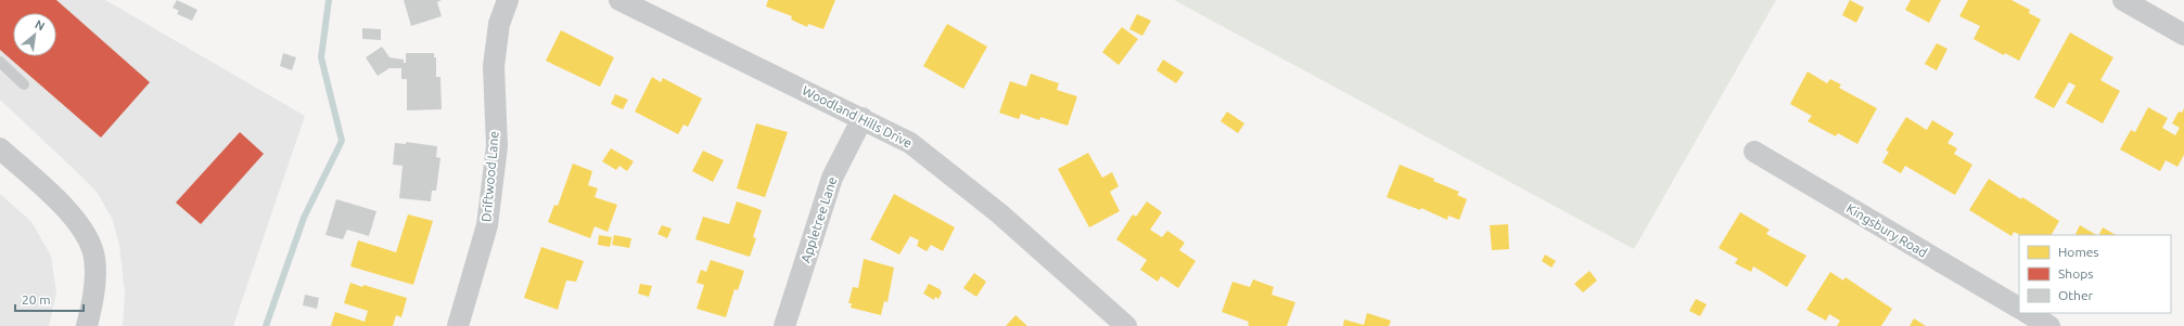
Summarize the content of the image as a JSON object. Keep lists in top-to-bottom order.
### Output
{
  "streets": {
    "street": [
      "Woodland Hills Drive",
      "Driftwood Lane",
      "Appletree Lane",
      "Kingsbury Road"
    ]
  },
  "crossings": [
    ["Woodland Hills Drive", "Appletree Lane"]
  ],
  "legend": ["Homes", "Shops", "Other"],
  "scale_bar": "20 m",
  "north": "top right"
}
